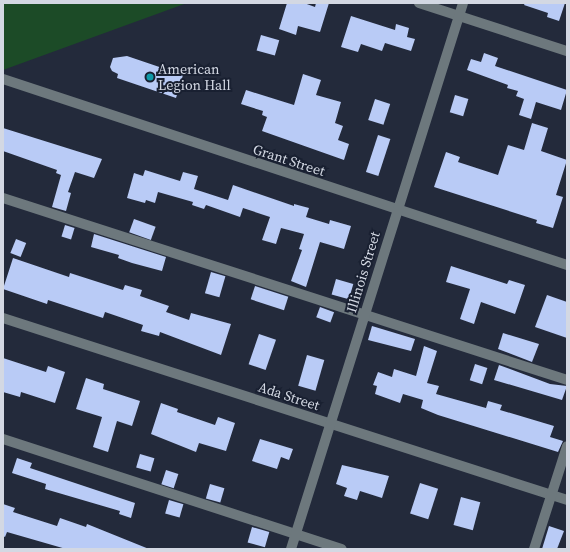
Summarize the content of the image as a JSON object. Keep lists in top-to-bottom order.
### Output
{
  "streets": {
    "street": ["Grant Street", "Illinois Street", "Ada Street"]
  },
  "crossings": [
    ["Grant Street", "Illinois Street"],
    ["Illinois Street", "Ada Street"]
  ],
  "places": ["American Legion Hall"]
}
